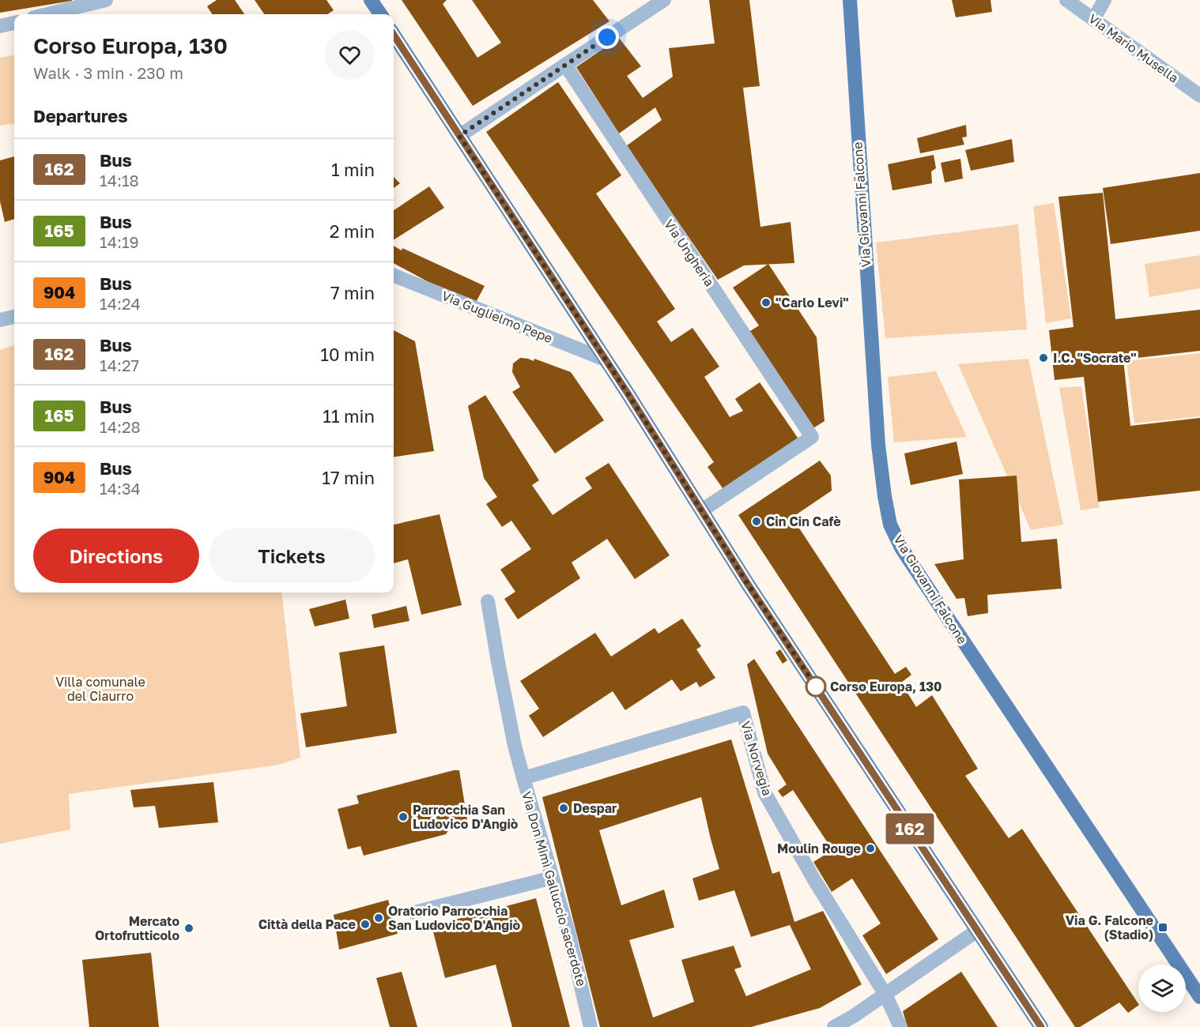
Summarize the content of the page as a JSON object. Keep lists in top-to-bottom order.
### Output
{
  "streets": {
    "main road": ["Via Giovanni Falcone"],
    "street": [
      "Via Mario Musella",
      "Via Ungheria",
      "Via Guglielmo Pepe",
      "Via Norvegia",
      "Via Don Mimì Galluccio sacerdote"
    ]
  },
  "crossings": [
    ["Via Norvegia", "Via Don Mimì Galluccio sacerdote"]
  ],
  "parks": ["Villa comunale del Ciaurro"],
  "places": {
    "other": [
      "\"Carlo Levi\"",
      "I.C. \"Socrate\"",
      "Cin Cin Cafè",
      "Corso Europa, 130",
      "Despar",
      "Parrocchia San Ludovico D'Angiò",
      "Moulin Rouge",
      "Oratorio Parrocchia San Ludovico D'Angiò",
      "Città della Pace",
      "Mercato Ortofrutticolo"
    ],
    "transit": ["Via G. Falcone (Stadio)"]
  },
  "lines": ["bus line 162"],
  "page": {
    "on_map": "162",
    "heading": [
      ["Corso Europa, 130", "Walk · 3 min · 230 m"],
      "Departures"
    ],
    "list": [
      {
        "mark": "162",
        "name": "Bus",
        "note": "14:18",
        "value": "1 min"
      },
      {
        "mark": "165",
        "name": "Bus",
        "note": "14:19",
        "value": "2 min"
      },
      {
        "mark": "904",
        "name": "Bus",
        "note": "14:24",
        "value": "7 min"
      },
      {
        "mark": "162",
        "name": "Bus",
        "note": "14:27",
        "value": "10 min"
      },
      {
        "mark": "165",
        "name": "Bus",
        "note": "14:28",
        "value": "11 min"
      },
      {
        "mark": "904",
        "name": "Bus",
        "note": "14:34",
        "value": "17 min"
      }
    ],
    "buttons": ["Directions", "Tickets"]
  }
}
